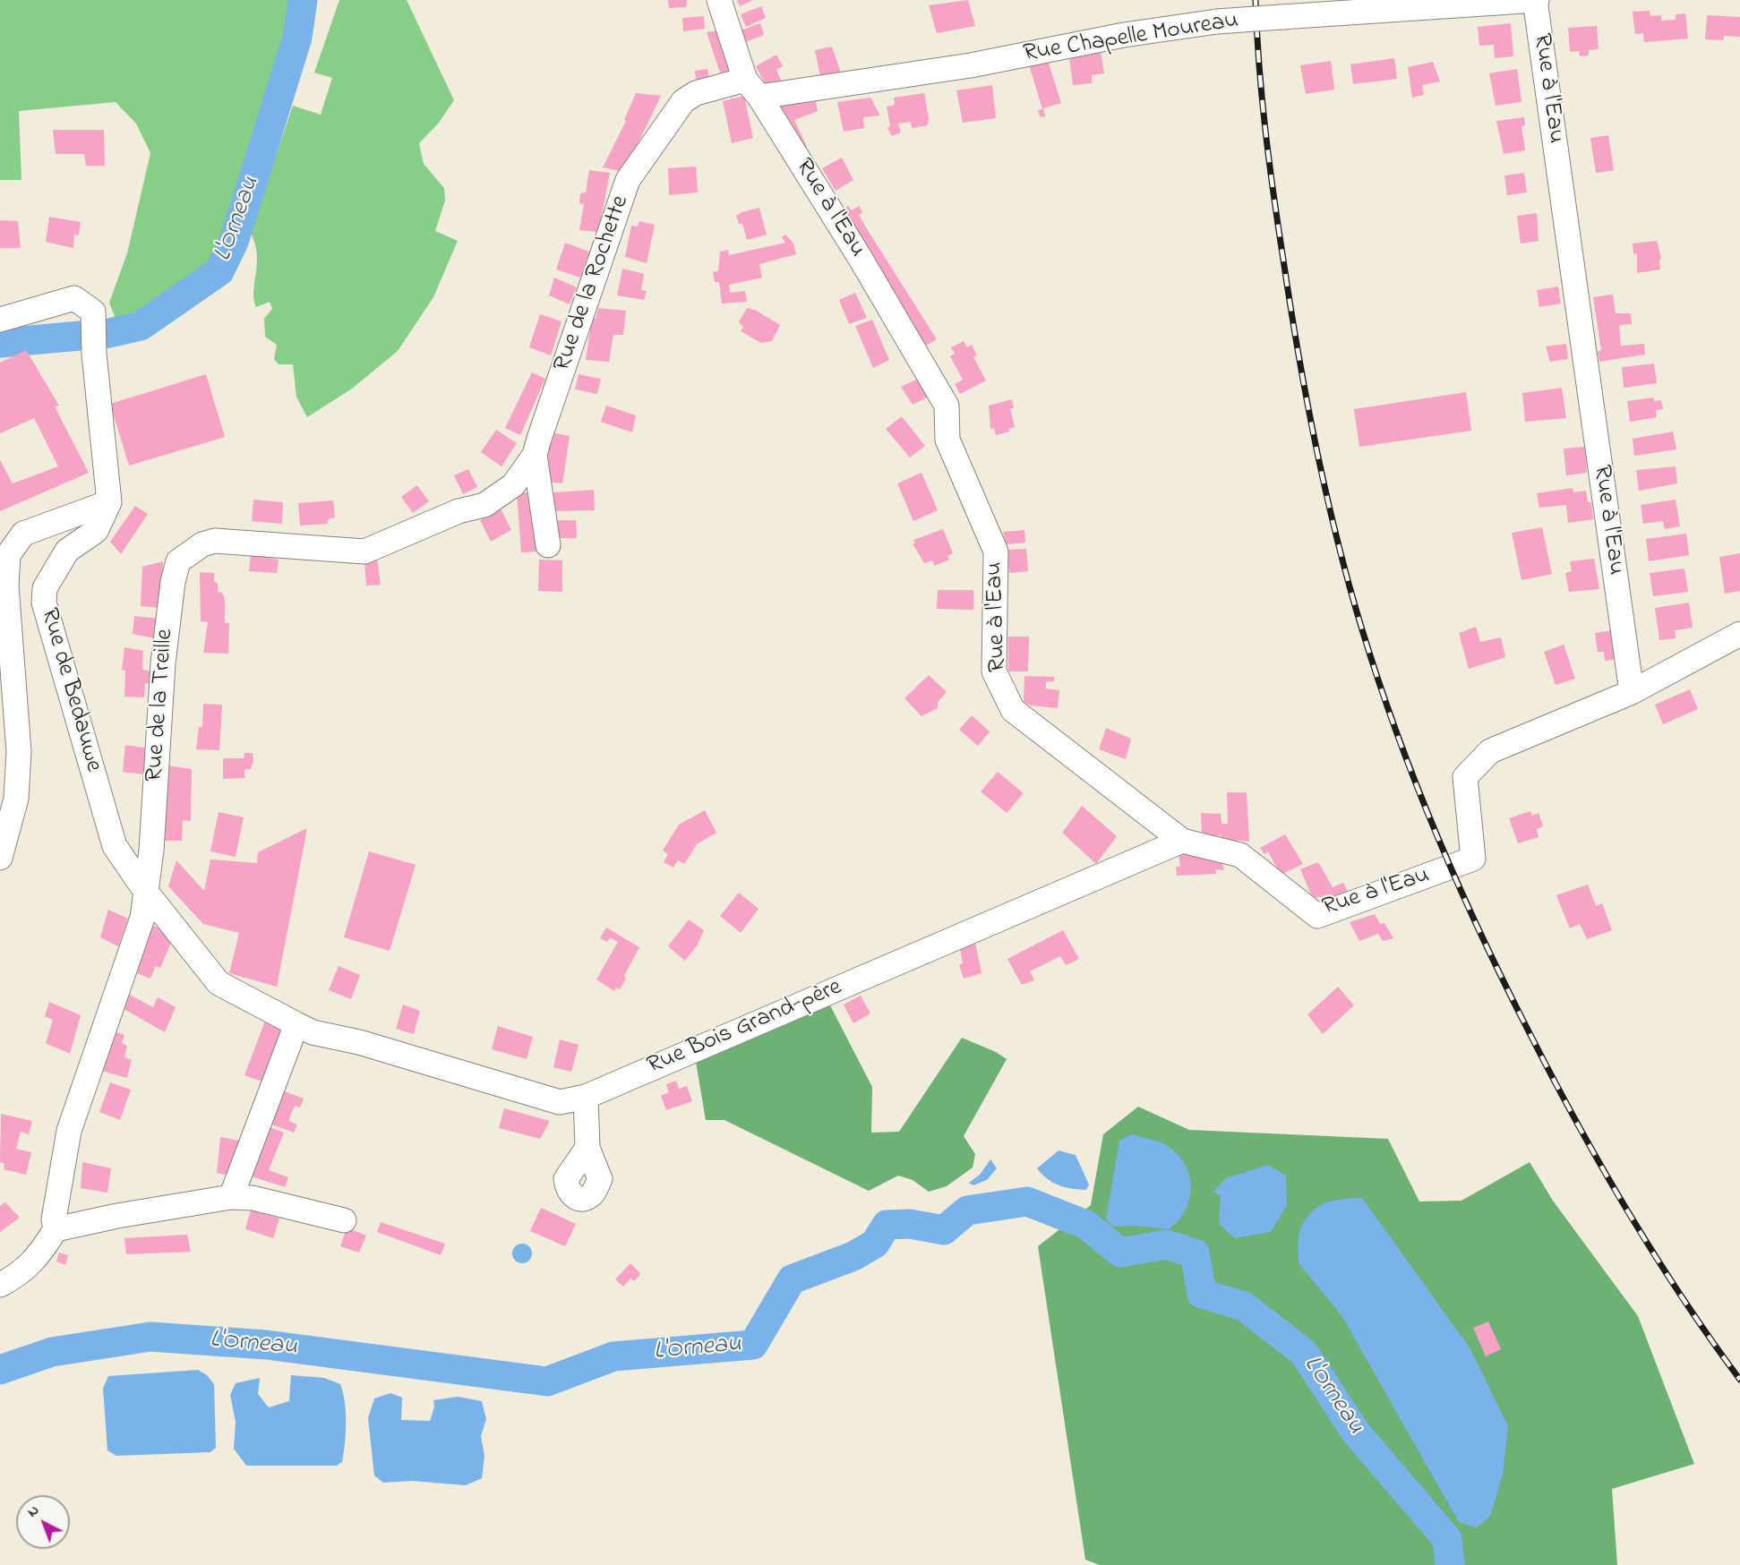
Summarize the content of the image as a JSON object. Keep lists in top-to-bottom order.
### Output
{
  "streets": {
    "street": [
      "Rue Chapelle Moureau",
      "Rue à l'Eau",
      "Rue de la Rochette",
      "Rue de Bedauwe",
      "Rue de la Treille",
      "Rue Bois Grand-père"
    ]
  },
  "crossings": [
    ["Rue Chapelle Moureau", "Rue à l'Eau"],
    ["Rue Chapelle Moureau", "Rue de la Rochette"],
    ["Rue à l'Eau", "Rue de la Rochette"],
    ["Rue à l'Eau", "Rue Bois Grand-père"],
    ["Rue de la Rochette", "Rue de la Treille"],
    ["Rue de Bedauwe", "Rue de la Treille"],
    ["Rue de Bedauwe", "Rue Bois Grand-père"]
  ],
  "water": ["L'Orneau"],
  "north": "top left"
}
